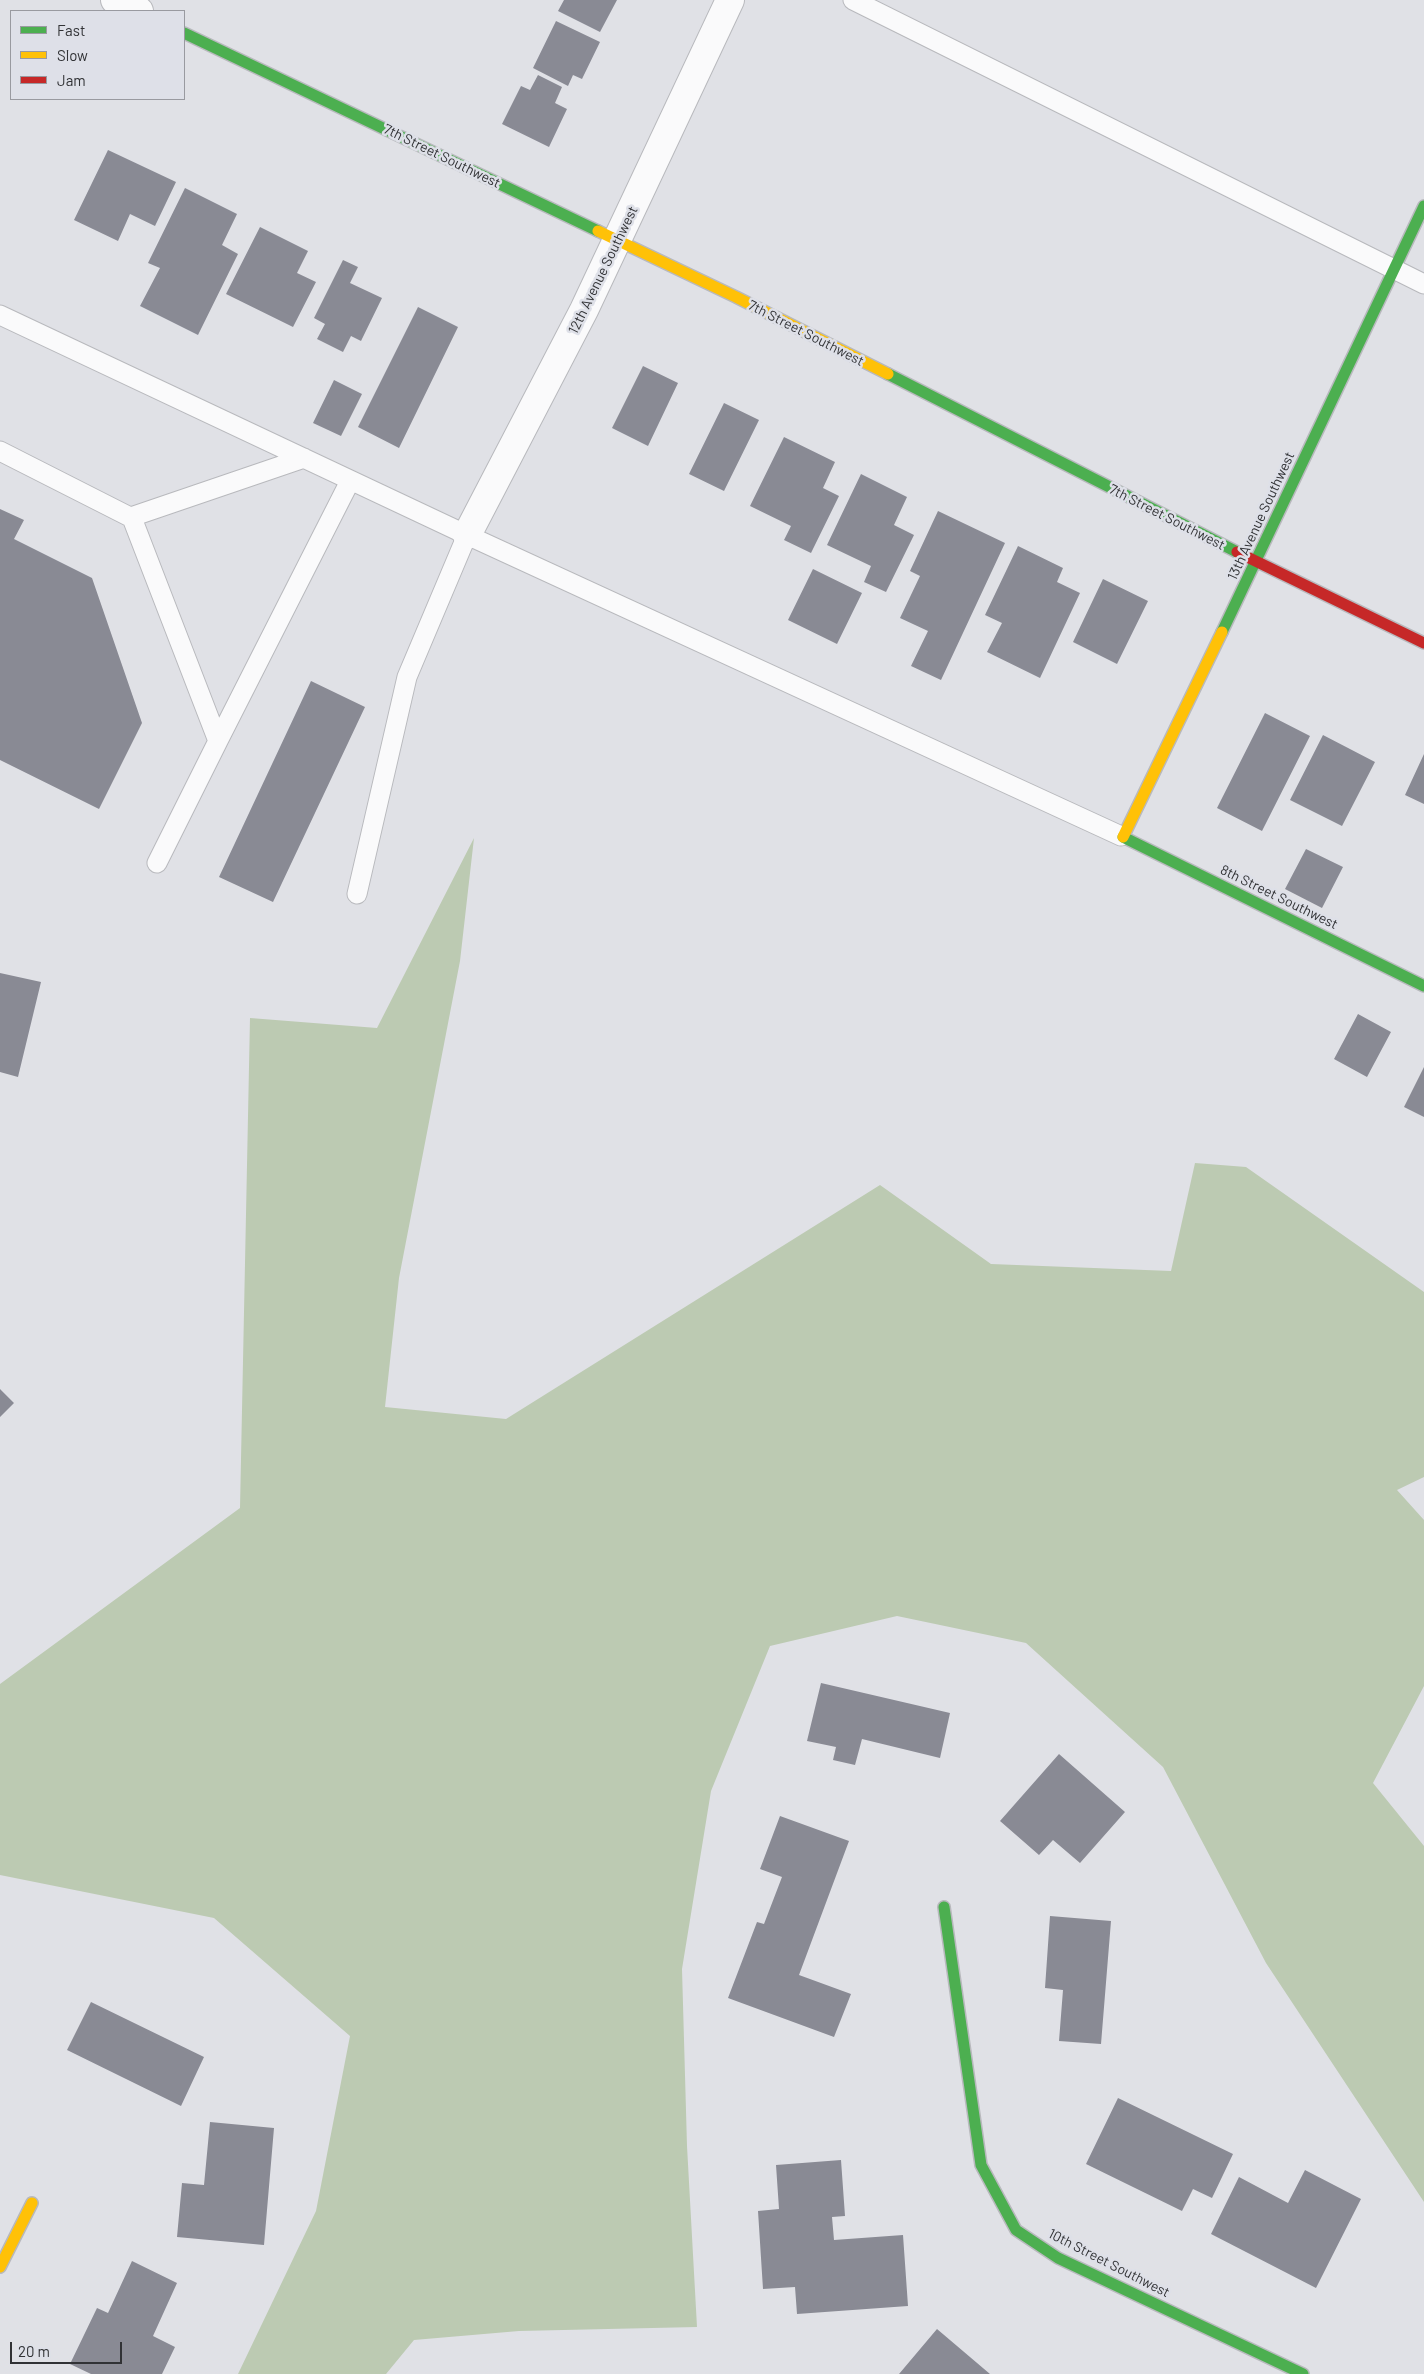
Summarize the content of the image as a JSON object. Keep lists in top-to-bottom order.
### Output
{
  "streets": {
    "street": [
      "7th Street Southwest",
      "12th Avenue Southwest",
      "13th Avenue Southwest",
      "8th Street Southwest",
      "10th Street Southwest"
    ]
  },
  "crossings": [
    ["7th Street Southwest", "12th Avenue Southwest"],
    ["7th Street Southwest", "13th Avenue Southwest"],
    ["13th Avenue Southwest", "8th Street Southwest"]
  ],
  "legend": ["Fast", "Slow", "Jam"],
  "scale_bar": "20 m"
}
